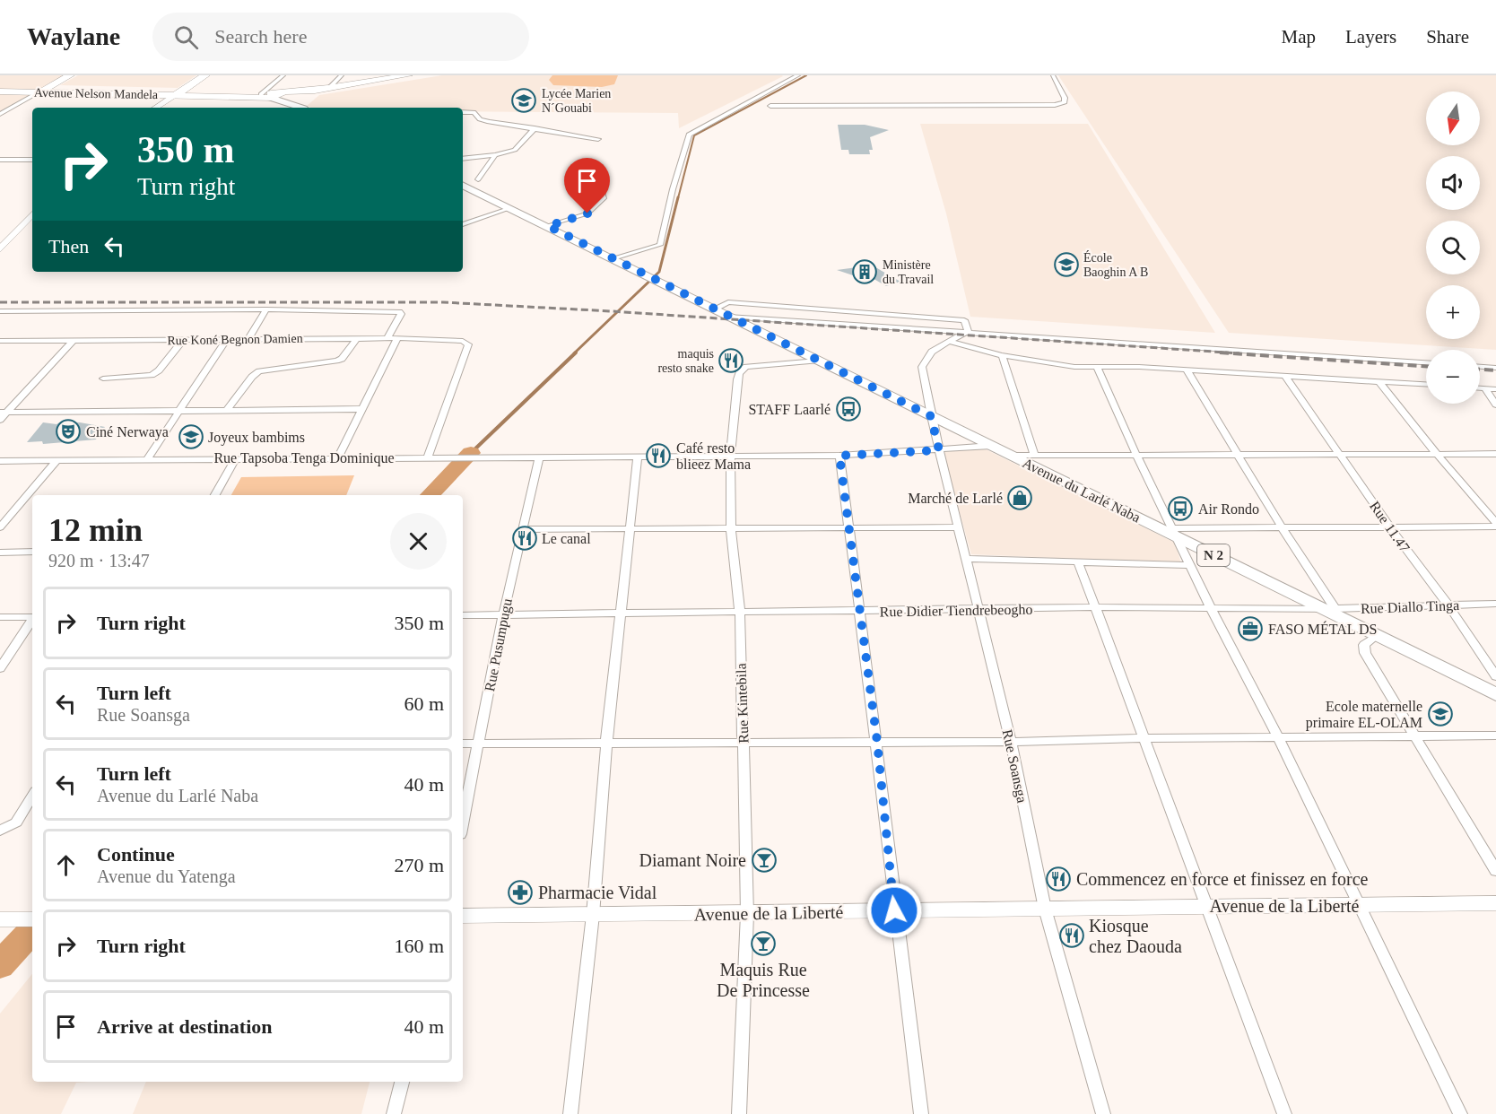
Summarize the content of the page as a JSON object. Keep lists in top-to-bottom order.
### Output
{
  "streets": {
    "highway": ["Avenue Nelson Mandela"],
    "main road": ["Avenue du Larlé Naba", "N 2", "Avenue de la Liberté"],
    "street": [
      "Rue Koné Begnon Damien",
      "Rue Tapsoba Tenga Dominique",
      "Rue 11.47",
      "Rue Diallo Tinga",
      "Rue Didier Tiendrebeogho",
      "Rue Pusumpugu",
      "Rue Kintebila",
      "Rue Soansga"
    ]
  },
  "crossings": [
    ["Rue Koné Begnon Damien", "Rue Tapsoba Tenga Dominique"],
    ["Rue Tapsoba Tenga Dominique", "Avenue du Larlé Naba"],
    ["Rue Tapsoba Tenga Dominique", "Rue Pusumpugu"],
    ["Rue Tapsoba Tenga Dominique", "Rue Kintebila"],
    ["Rue Tapsoba Tenga Dominique", "Rue Soansga"],
    ["Avenue du Larlé Naba", "N 2"],
    ["Avenue du Larlé Naba", "Rue Diallo Tinga"],
    ["Avenue du Larlé Naba", "Rue Didier Tiendrebeogho"],
    ["Avenue du Larlé Naba", "Rue Kintebila"],
    ["Avenue du Larlé Naba", "Rue Soansga"],
    ["Rue 11.47", "Rue Diallo Tinga"],
    ["Rue Diallo Tinga", "Rue Didier Tiendrebeogho"],
    ["Rue Didier Tiendrebeogho", "Rue Pusumpugu"],
    ["Rue Didier Tiendrebeogho", "Rue Kintebila"],
    ["Rue Didier Tiendrebeogho", "Rue Soansga"],
    ["Rue Kintebila", "Avenue de la Liberté"],
    ["Rue Soansga", "Avenue de la Liberté"]
  ],
  "places": {
    "school or university": [
      "Lycée Marien N´Gouabi",
      "École Baoghin A B",
      "Joyeux bambims",
      "Ecole maternelle primaire EL-OLAM"
    ],
    "building": ["Ministère du Travail"],
    "restaurant": [
      "maquis resto snake",
      "Café resto blieez Mama",
      "Le canal",
      "Commencez en force et finissez en force",
      "Kiosque chez Daouda"
    ],
    "bus stop": ["STAFF Laarlé", "Air Rondo"],
    "theatre": ["Ciné Nerwaya"],
    "shop": ["Marché de Larlé"],
    "office": ["FASO MÉTAL DS"],
    "bar": ["Diamant Noire", "Maquis Rue De Princesse"],
    "pharmacy": ["Pharmacie Vidal"]
  },
  "north": "bottom",
  "page": {
    "header": "Waylane",
    "search": "Search here",
    "nav": ["Map", "Layers", "Share"],
    "map_buttons": ["+", "−"],
    "turn": ["350 m", "Turn right"],
    "then": "Then",
    "heading": ["12 min", "920 m · 13:47"],
    "list": [
      {
        "name": "Turn right",
        "value": "350 m"
      },
      {
        "name": "Turn left",
        "note": "Rue Soansga",
        "value": "60 m"
      },
      {
        "name": "Turn left",
        "note": "Avenue du Larlé Naba",
        "value": "40 m"
      },
      {
        "name": "Continue",
        "note": "Avenue du Yatenga",
        "value": "270 m"
      },
      {
        "name": "Turn right",
        "value": "160 m"
      },
      {
        "name": "Arrive at destination",
        "value": "40 m"
      }
    ]
  }
}
